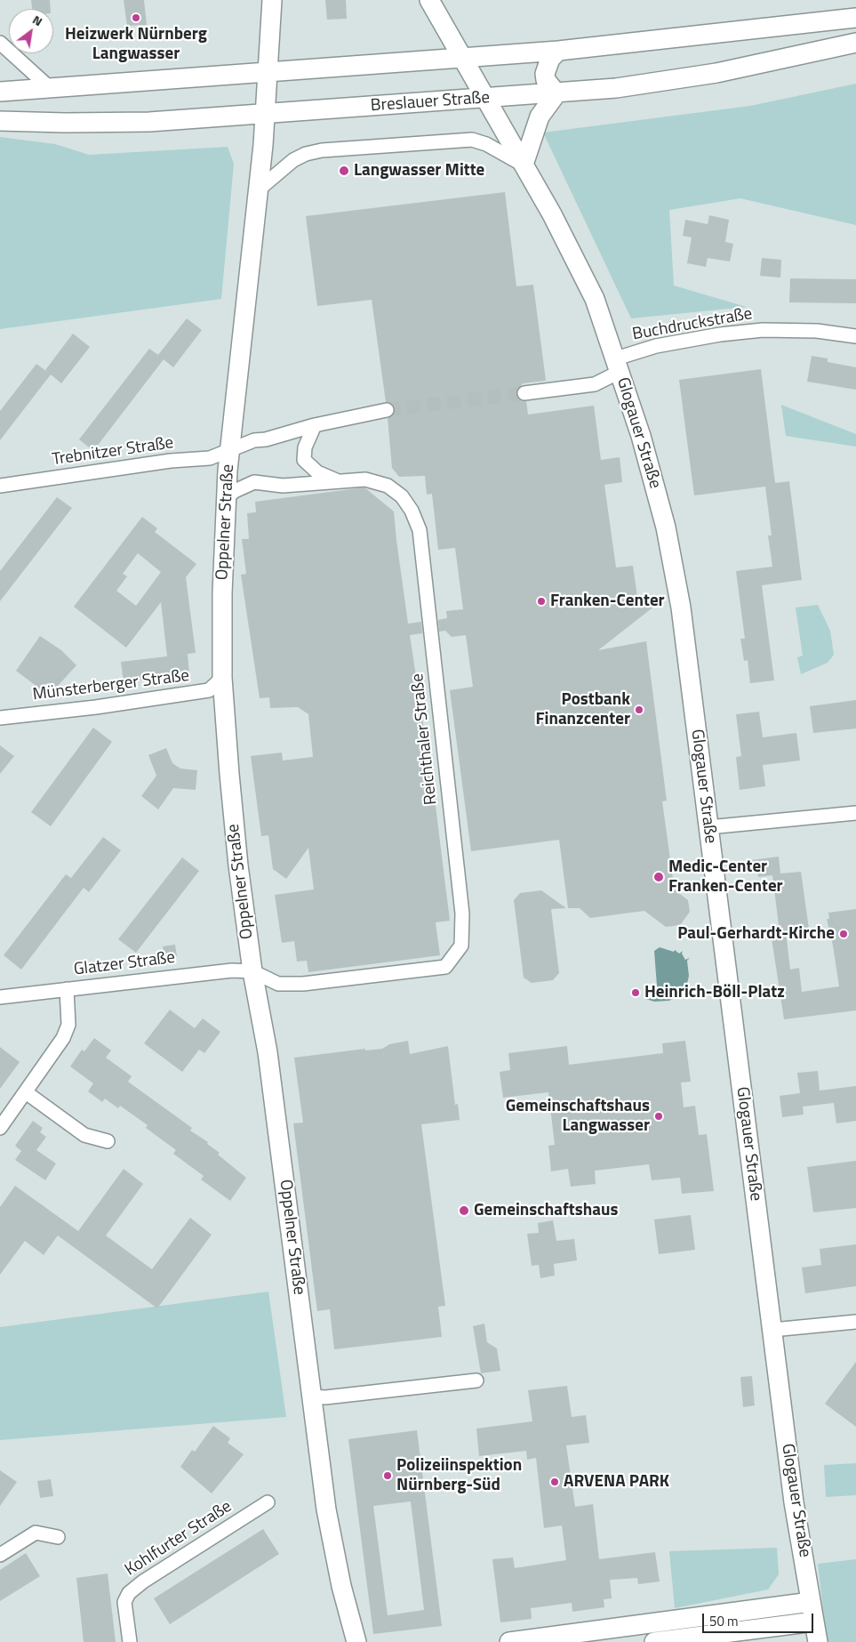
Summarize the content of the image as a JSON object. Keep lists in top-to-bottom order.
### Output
{
  "streets": {
    "street": [
      "Breslauer Straße",
      "Buchdruckstraße",
      "Glogauer Straße",
      "Trebnitzer Straße",
      "Oppelner Straße",
      "Münsterberger Straße",
      "Reichthaler Straße",
      "Glatzer Straße",
      "Kohlfurter Straße"
    ]
  },
  "crossings": [
    ["Breslauer Straße", "Glogauer Straße"],
    ["Breslauer Straße", "Oppelner Straße"],
    ["Buchdruckstraße", "Glogauer Straße"],
    ["Trebnitzer Straße", "Oppelner Straße"],
    ["Oppelner Straße", "Münsterberger Straße"],
    ["Oppelner Straße", "Reichthaler Straße"],
    ["Oppelner Straße", "Glatzer Straße"],
    ["Reichthaler Straße", "Glatzer Straße"]
  ],
  "places": [
    "Heizwerk Nürnberg Langwasser",
    "Langwasser Mitte",
    "Franken-Center",
    "Postbank Finanzcenter",
    "Medic-Center Franken-Center",
    "Paul-Gerhardt-Kirche",
    "Heinrich-Böll-Platz",
    "Gemeinschaftshaus Langwasser",
    "Gemeinschaftshaus",
    "Polizeiinspektion Nürnberg-Süd",
    "ARVENA PARK"
  ],
  "scale_bar": "50 m",
  "north": "top right"
}
